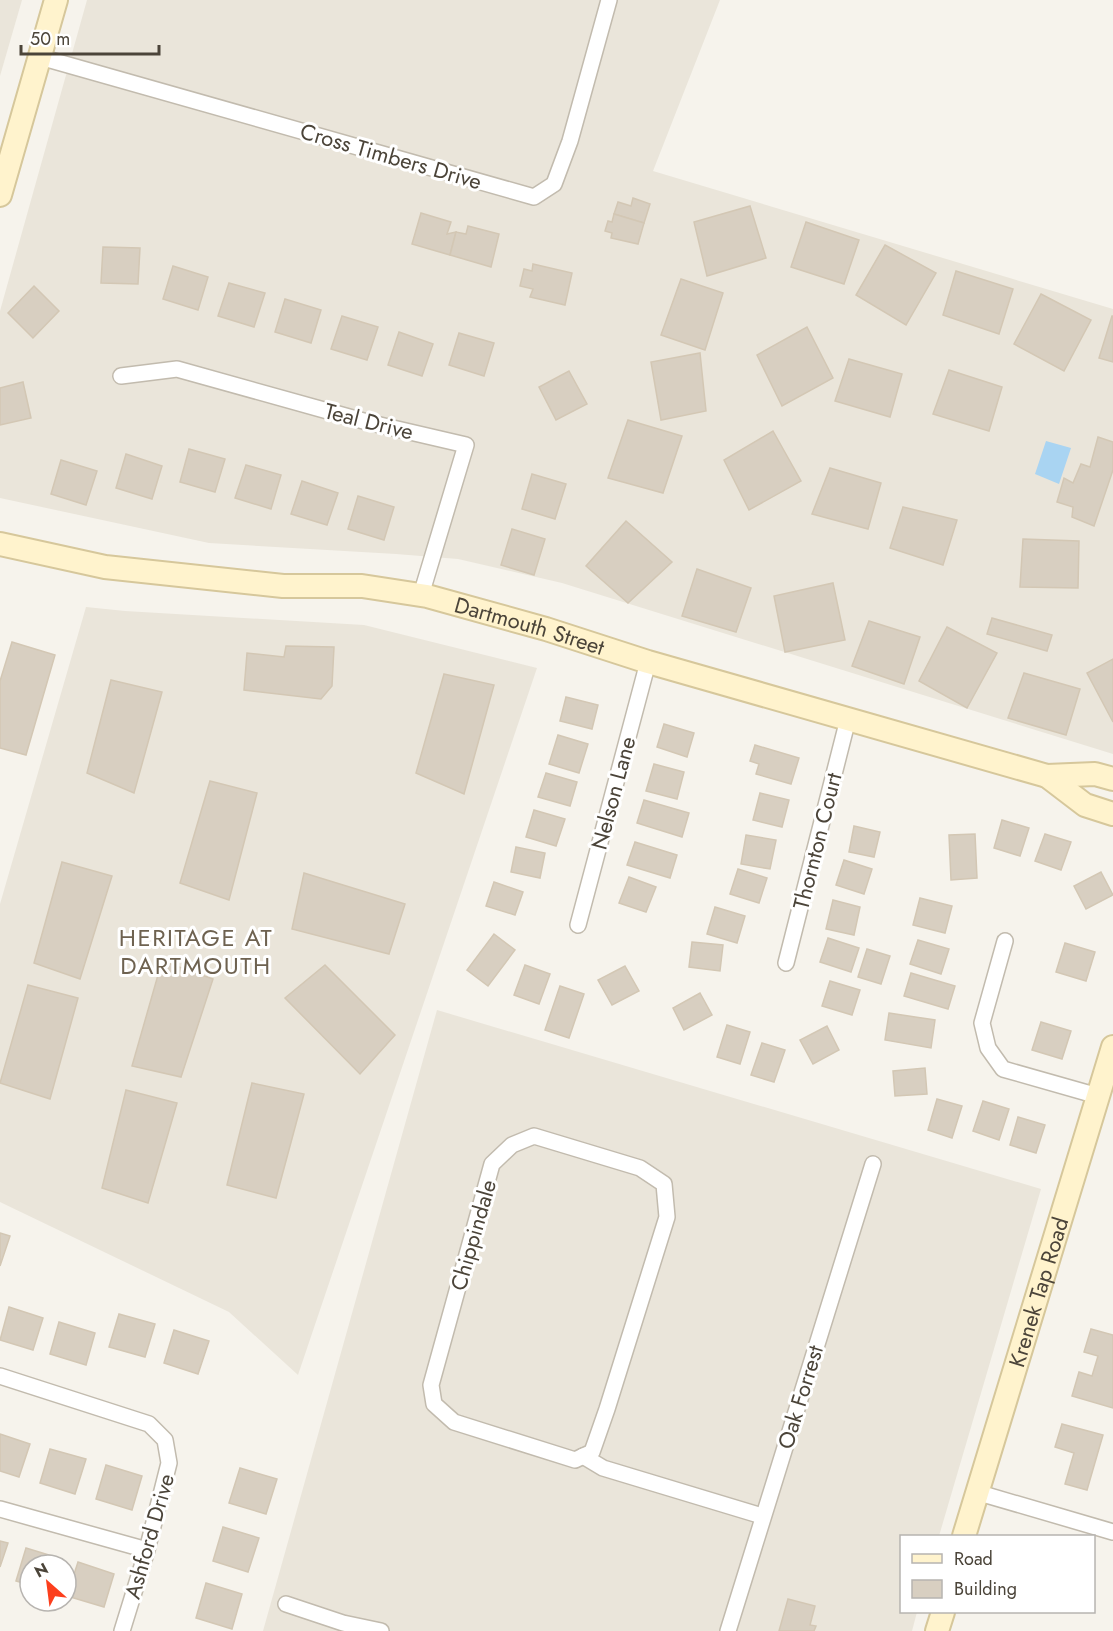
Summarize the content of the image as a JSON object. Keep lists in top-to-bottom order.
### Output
{
  "streets": {
    "street": [
      "Cross Timbers Drive",
      "Teal Drive",
      "Dartmouth Street",
      "Nelson Lane",
      "Thornton Court",
      "Chippindale",
      "Krenek Tap Road",
      "Oak Forrest",
      "Ashford Drive"
    ]
  },
  "crossings": [
    ["Teal Drive", "Dartmouth Street"],
    ["Dartmouth Street", "Nelson Lane"],
    ["Dartmouth Street", "Thornton Court"],
    ["Chippindale", "Oak Forrest"]
  ],
  "districts": ["HERITAGE AT DARTMOUTH"],
  "legend": ["Road", "Building"],
  "scale_bar": "50 m",
  "north": "top left"
}
